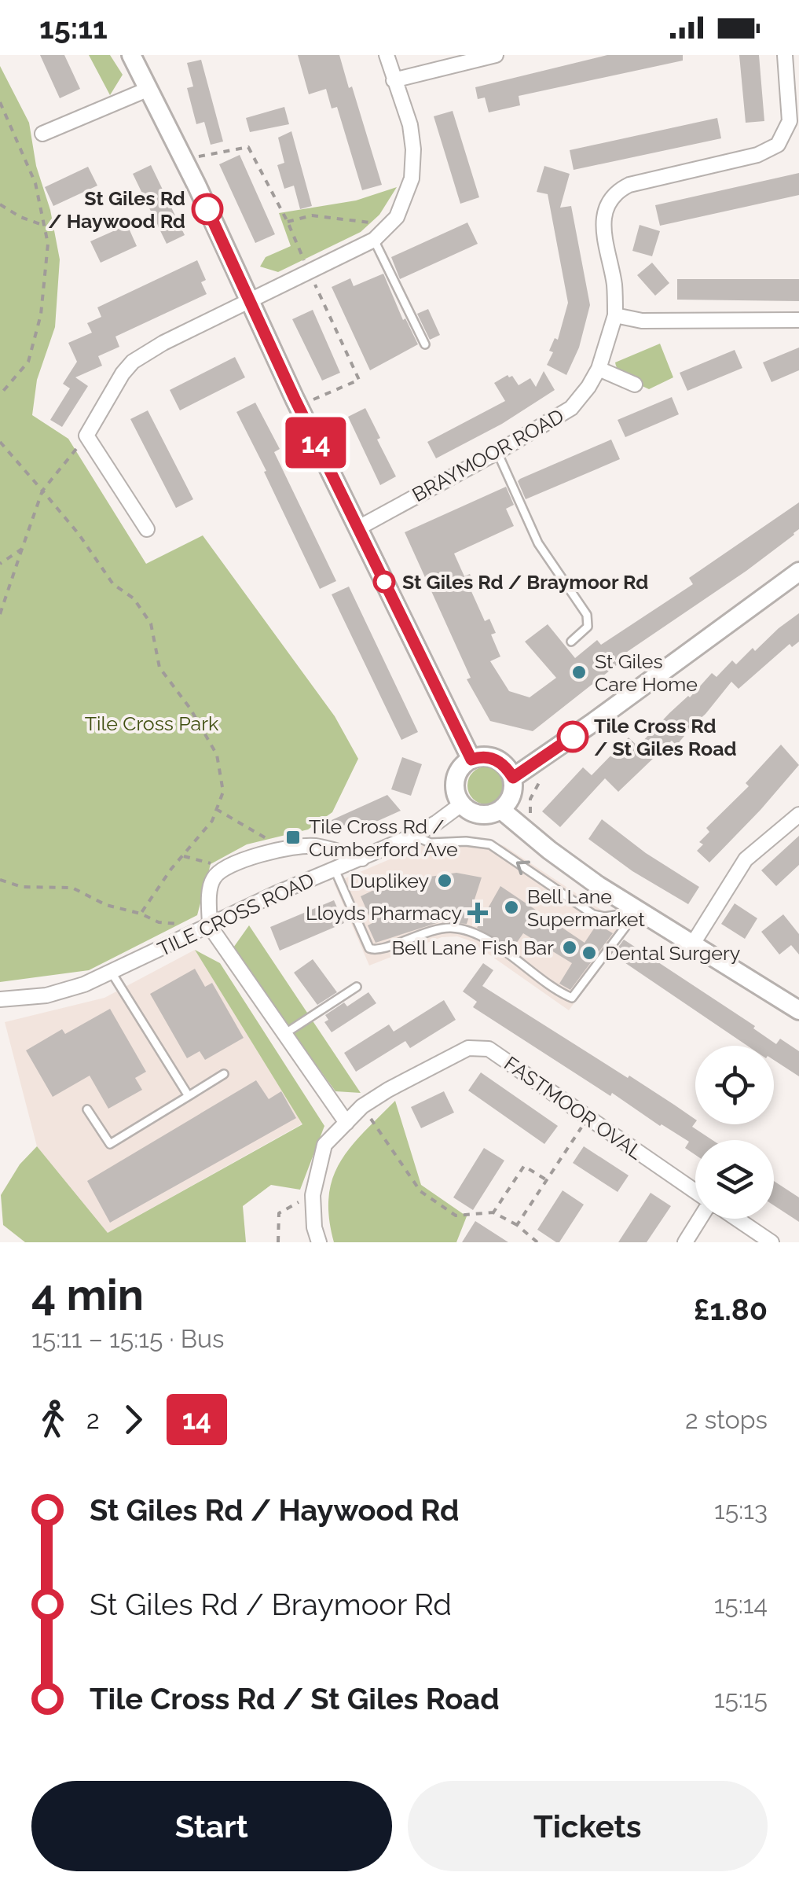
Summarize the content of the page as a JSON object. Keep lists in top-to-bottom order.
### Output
{
  "streets": {
    "street": ["BRAYMOOR ROAD", "TILE CROSS ROAD", "FASTMOOR OVAL"]
  },
  "parks": ["Tile Cross Park"],
  "places": {
    "other": [
      "St Giles Rd / Haywood Rd",
      "St Giles Rd / Braymoor Rd",
      "St Giles Care Home",
      "Tile Cross Rd / St Giles Road",
      "Duplikey",
      "Bell Lane Supermarket",
      "Bell Lane Fish Bar",
      "Dental Surgery"
    ],
    "transit": ["Tile Cross Rd / Cumberford Ave"],
    "health": ["Lloyds Pharmacy"]
  },
  "lines": ["bus line 14"],
  "page": {
    "status": "15:11",
    "on_map": "14",
    "heading": ["4 min", "15:11 – 15:15 · Bus", "£1.80"],
    "legs": ["2", "14", "2 stops"],
    "list": [
      {
        "name": "St Giles Rd / Haywood Rd",
        "value": "15:13"
      },
      {
        "name": "St Giles Rd / Braymoor Rd",
        "value": "15:14"
      },
      {
        "name": "Tile Cross Rd / St Giles Road",
        "value": "15:15"
      }
    ],
    "buttons": ["Start", "Tickets"]
  }
}
